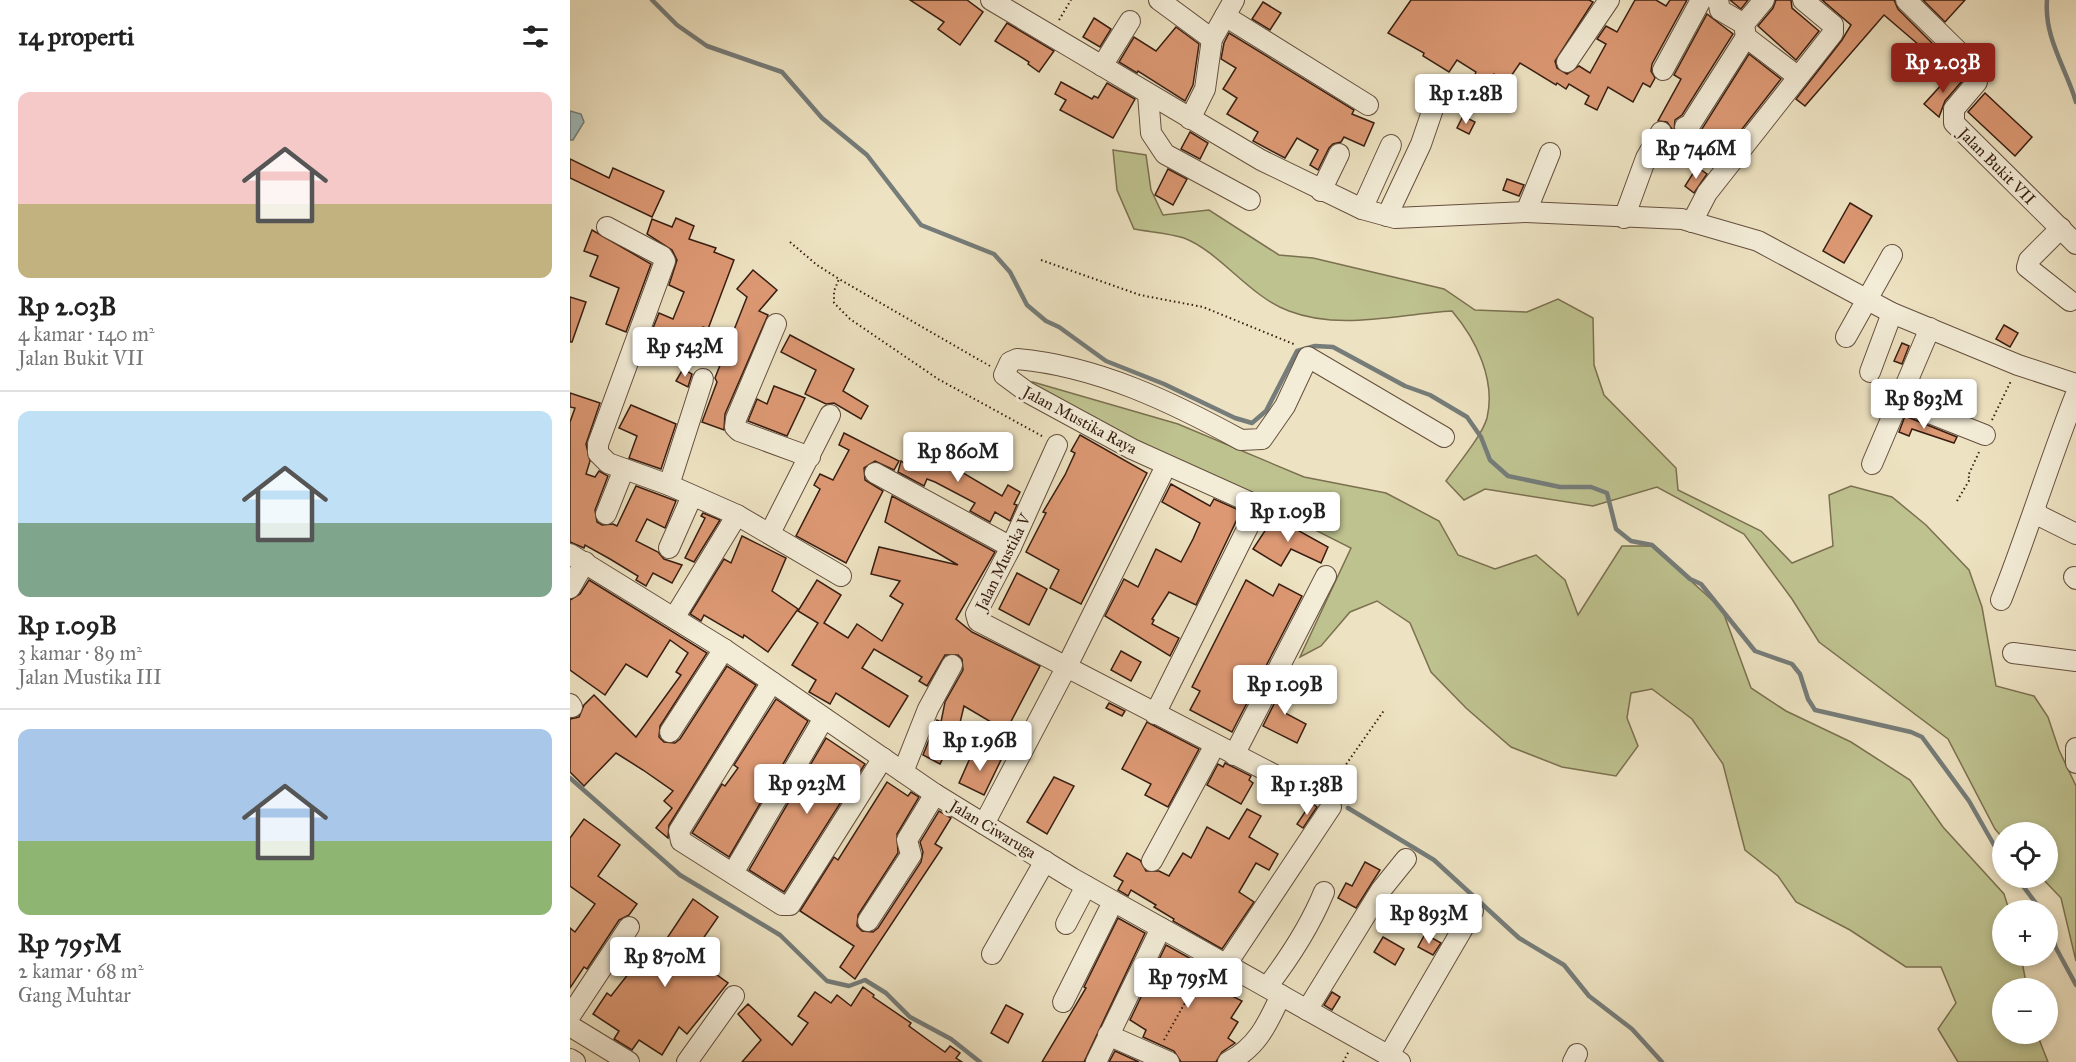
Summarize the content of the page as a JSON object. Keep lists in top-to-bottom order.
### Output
{
  "streets": {
    "street": [
      "Jalan Bukit VII",
      "Jalan Mustika Raya",
      "Jalan Mustika V",
      "Jalan Ciwaruga"
    ]
  },
  "page": {
    "heading": "14 properti",
    "price": [
      "Rp 2.03B",
      "Rp 1.28B",
      "Rp 746M",
      "Rp 543M",
      "Rp 893M",
      "Rp 860M",
      "Rp 1.09B",
      "Rp 1.09B",
      "Rp 1.96B",
      "Rp 923M",
      "Rp 1.38B",
      "Rp 893M",
      "Rp 870M",
      "Rp 795M"
    ],
    "list": [
      {
        "name": "Rp 2.03B",
        "note": "4 kamar · 140 m² · Jalan Bukit VII"
      },
      {
        "name": "Rp 1.09B",
        "note": "3 kamar · 89 m² · Jalan Mustika III"
      },
      {
        "name": "Rp 795M",
        "note": "2 kamar · 68 m² · Gang Muhtar"
      }
    ],
    "map_buttons": ["+", "−"]
  }
}
